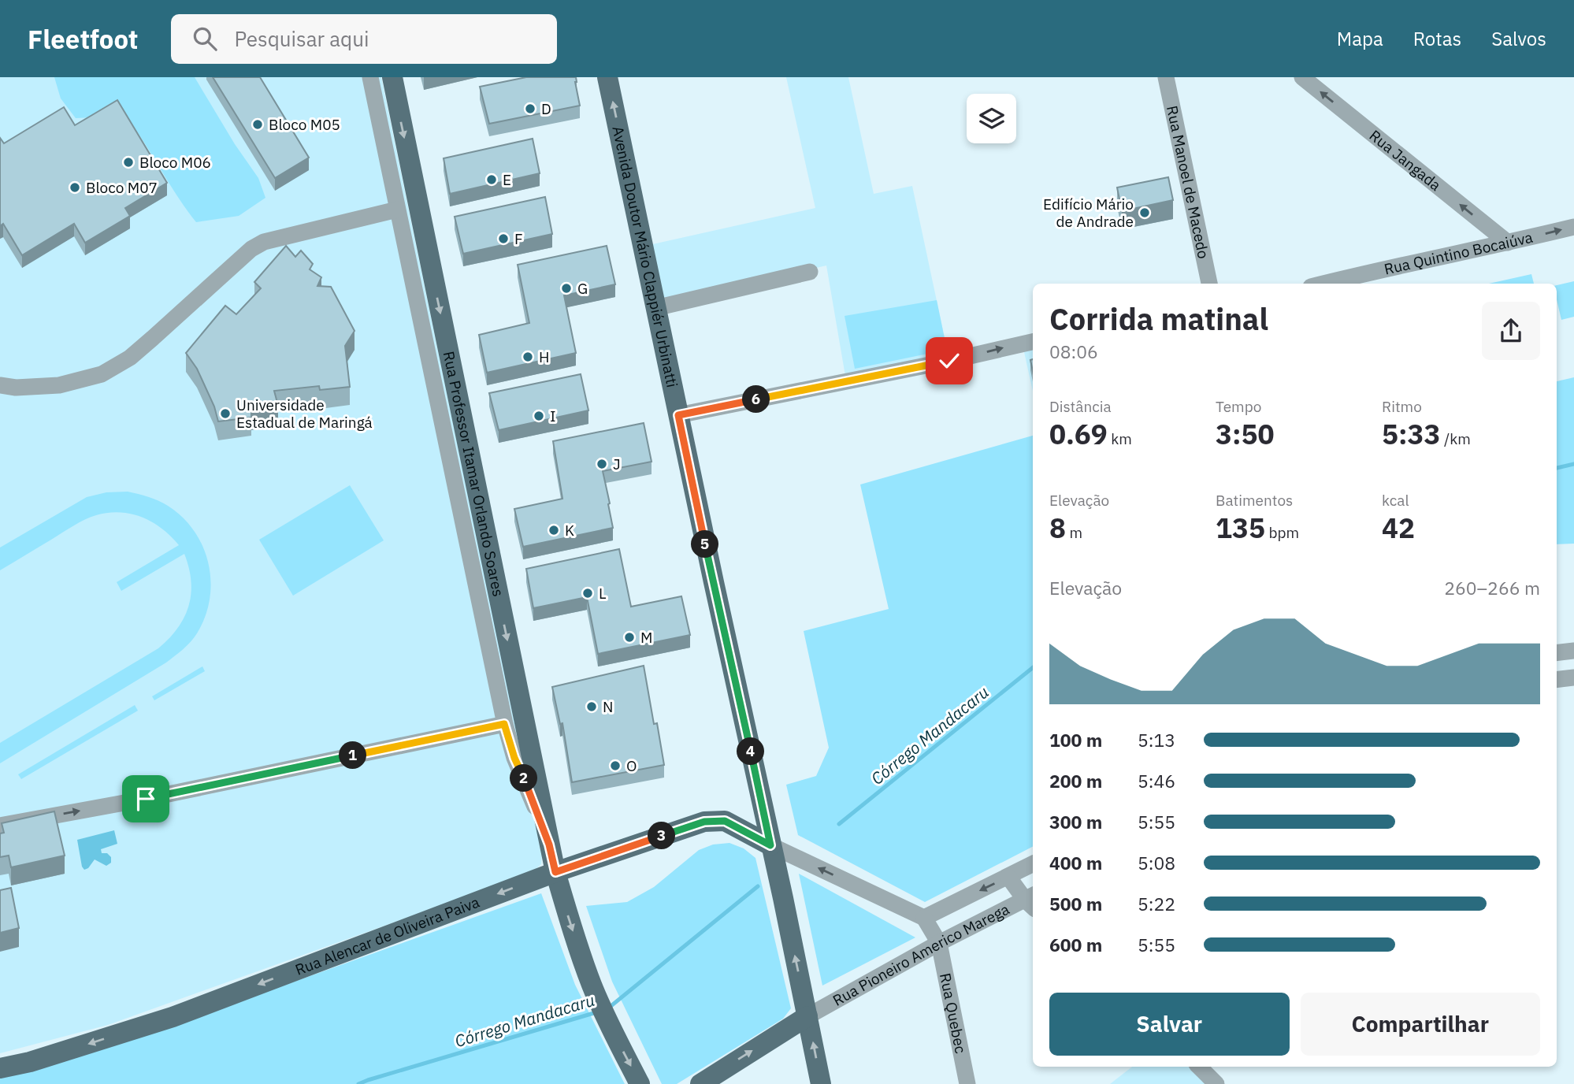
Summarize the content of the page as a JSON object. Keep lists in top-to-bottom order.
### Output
{
  "streets": {
    "main road": ["Avenida Doutor Mário Clappiér Urbinatti", "Rua Professor Itamar Orlando Soares", "Rua Alencar de Oliveira Paiva"],
    "street": [
      "Rua Jangada",
      "Rua Manoel de Macedo",
      "Rua Quintino Bocaiúva",
      "Rua Pioneiro Americo Marega",
      "Rua Quebec"
    ]
  },
  "crossings": [
    ["Rua Jangada", "Rua Quintino Bocaiúva"],
    ["Avenida Doutor Mário Clappiér Urbinatti", "Rua Alencar de Oliveira Paiva"],
    ["Avenida Doutor Mário Clappiér Urbinatti", "Rua Pioneiro Americo Marega"],
    ["Rua Professor Itamar Orlando Soares", "Rua Alencar de Oliveira Paiva"],
    ["Rua Pioneiro Americo Marega", "Rua Quebec"]
  ],
  "one_way": [
    "Rua Jangada",
    "Avenida Doutor Mário Clappiér Urbinatti",
    "Rua Professor Itamar Orlando Soares",
    "Rua Alencar de Oliveira Paiva"
  ],
  "water": ["Córrego Mandacaru"],
  "places": [
    "D",
    "Bloco M05",
    "Bloco M06",
    "E",
    "Bloco M07",
    "Edifício Mário de Andrade",
    "F",
    "G",
    "H",
    "Universidade Estadual de Maringá",
    "I",
    "J",
    "K",
    "L",
    "M",
    "N",
    "O"
  ],
  "page": {
    "header": "Fleetfoot",
    "search": "Pesquisar aqui",
    "nav": ["Mapa", "Rotas", "Salvos"],
    "heading": ["Corrida matinal", "08:06"],
    "stats": [
      ["Distância", "0.69 km"],
      ["Tempo", "3:50"],
      ["Ritmo", "5:33 /km"],
      ["Elevação", "8 m"],
      ["Batimentos", "135 bpm"],
      ["kcal", "42"]
    ],
    "pins": [
      "6",
      "5",
      "4",
      "1",
      "2",
      "3"
    ],
    "chart": ["Elevação", "260–266 m"],
    "list": [
      {
        "name": "100 m",
        "note": "5:13"
      },
      {
        "name": "200 m",
        "note": "5:46"
      },
      {
        "name": "300 m",
        "note": "5:55"
      },
      {
        "name": "400 m",
        "note": "5:08"
      },
      {
        "name": "500 m",
        "note": "5:22"
      },
      {
        "name": "600 m",
        "note": "5:55"
      }
    ],
    "buttons": ["Salvar", "Compartilhar"]
  }
}
